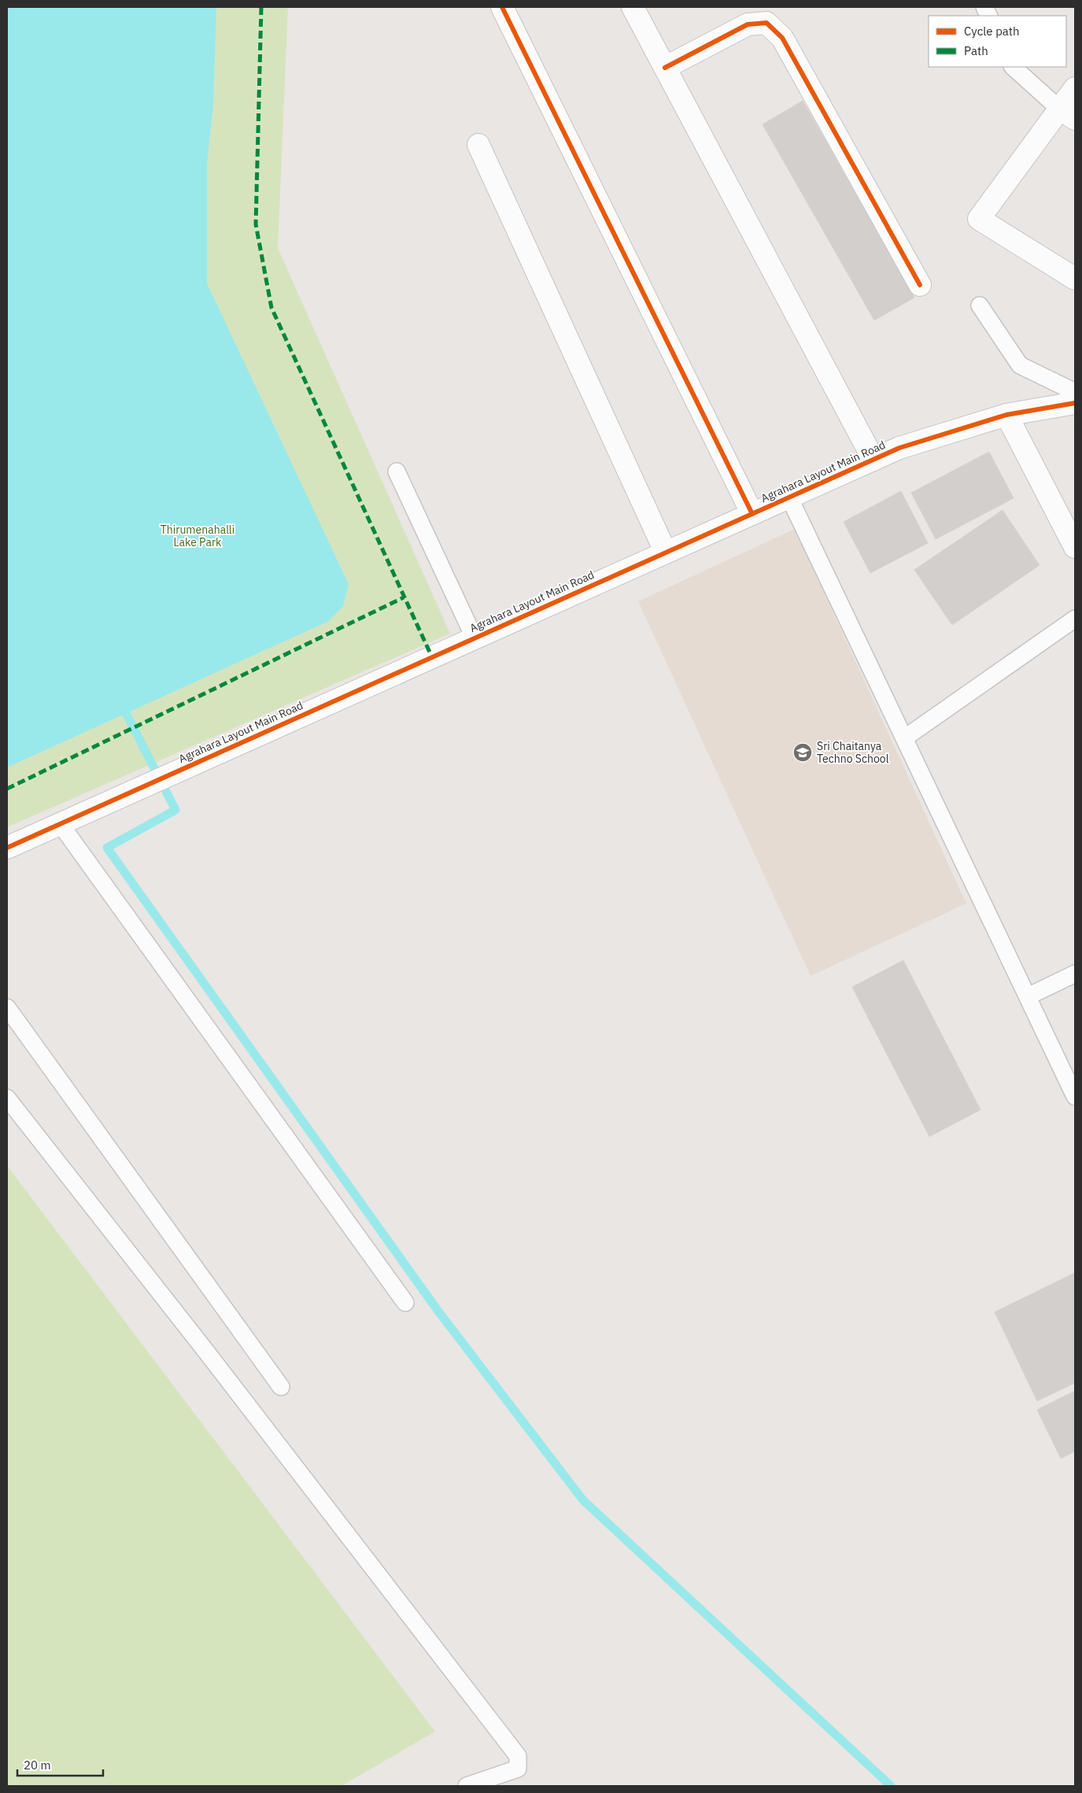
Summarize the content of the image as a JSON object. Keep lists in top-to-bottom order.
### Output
{
  "streets": {
    "street": ["Agrahara Layout Main Road"]
  },
  "parks": ["Thirumenahalli Lake Park"],
  "places": {
    "school or university": ["Sri Chaitanya Techno School"]
  },
  "legend": ["Cycle path", "Path"],
  "scale_bar": "20 m"
}
